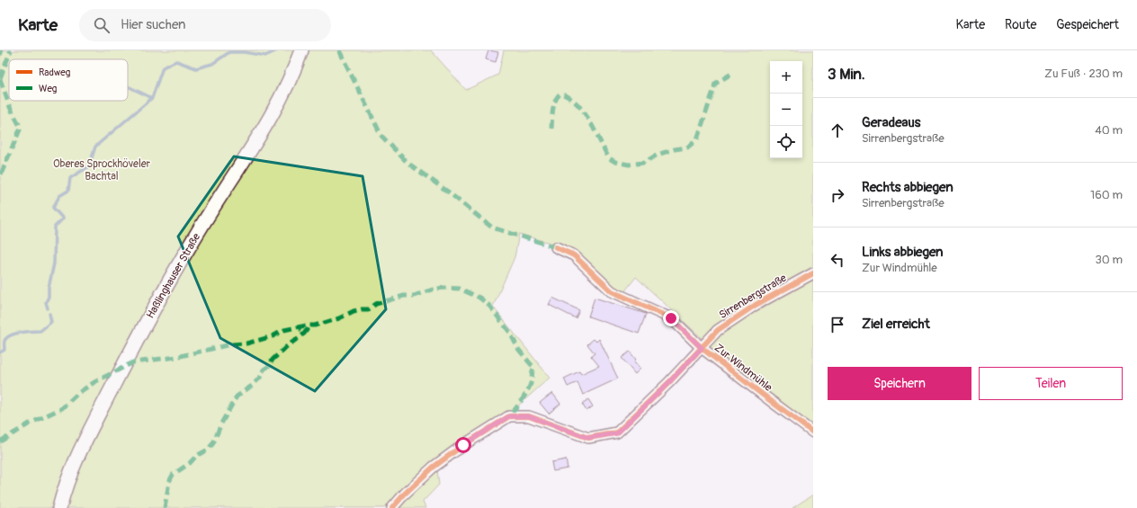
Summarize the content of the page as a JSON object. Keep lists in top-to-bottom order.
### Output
{
  "streets": {
    "main road": ["Haßlinghauser Straße"],
    "street": ["Sirrenbergstraße", "Zur Windmühle"]
  },
  "crossings": [
    ["Sirrenbergstraße", "Zur Windmühle"]
  ],
  "parks": ["Oberes Sprockhöveler Bachtal"],
  "legend": ["Radweg", "Weg"],
  "page": {
    "header": "Karte",
    "search": "Hier suchen",
    "nav": ["Karte", "Route", "Gespeichert"],
    "heading": ["3 Min.", "Zu Fuß · 230 m"],
    "map_buttons": ["+", "−"],
    "list": [
      ["Geradeaus", "Sirrenbergstraße", "40 m"],
      ["Rechts abbiegen", "Sirrenbergstraße", "160 m"],
      ["Links abbiegen", "Zur Windmühle", "30 m"],
      "Ziel erreicht"
    ],
    "buttons": ["Speichern", "Teilen"]
  }
}
